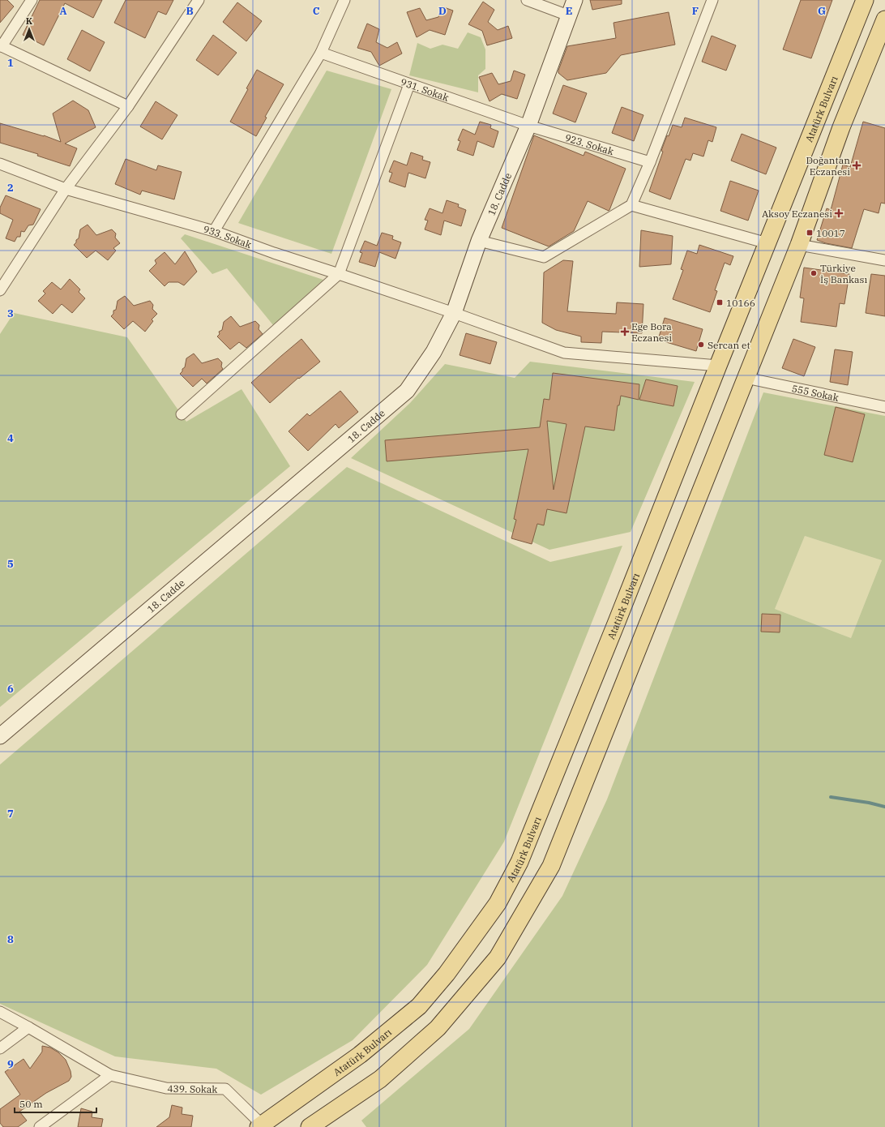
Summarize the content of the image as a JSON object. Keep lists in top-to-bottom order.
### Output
{
  "streets": {
    "main road": ["Atatürk Bulvarı"],
    "street": [
      "931. Sokak",
      "923. Sokak",
      "18. Cadde",
      "933. Sokak",
      "555 Sokak",
      "439. Sokak"
    ]
  },
  "crossings": [
    ["931. Sokak", "923. Sokak"],
    ["931. Sokak", "18. Cadde"],
    ["Atatürk Bulvarı", "933. Sokak"],
    ["Atatürk Bulvarı", "439. Sokak"],
    ["923. Sokak", "18. Cadde"],
    ["18. Cadde", "933. Sokak"]
  ],
  "places": {
    "health": ["Doğantan Eczanesi", "Aksoy Eczanesi", "Ege Bora Eczanesi"],
    "transit": ["10017", "10166"],
    "other": ["Türkiye İş Bankası", "Sercan et"]
  },
  "scale_bar": "50 m",
  "north": "top",
  "grid": {
    "columns": [
      "A",
      "B",
      "C",
      "D",
      "E",
      "F",
      "G"
    ],
    "rows": [
      "1",
      "2",
      "3",
      "4",
      "5",
      "6",
      "7",
      "8",
      "9"
    ]
  }
}
